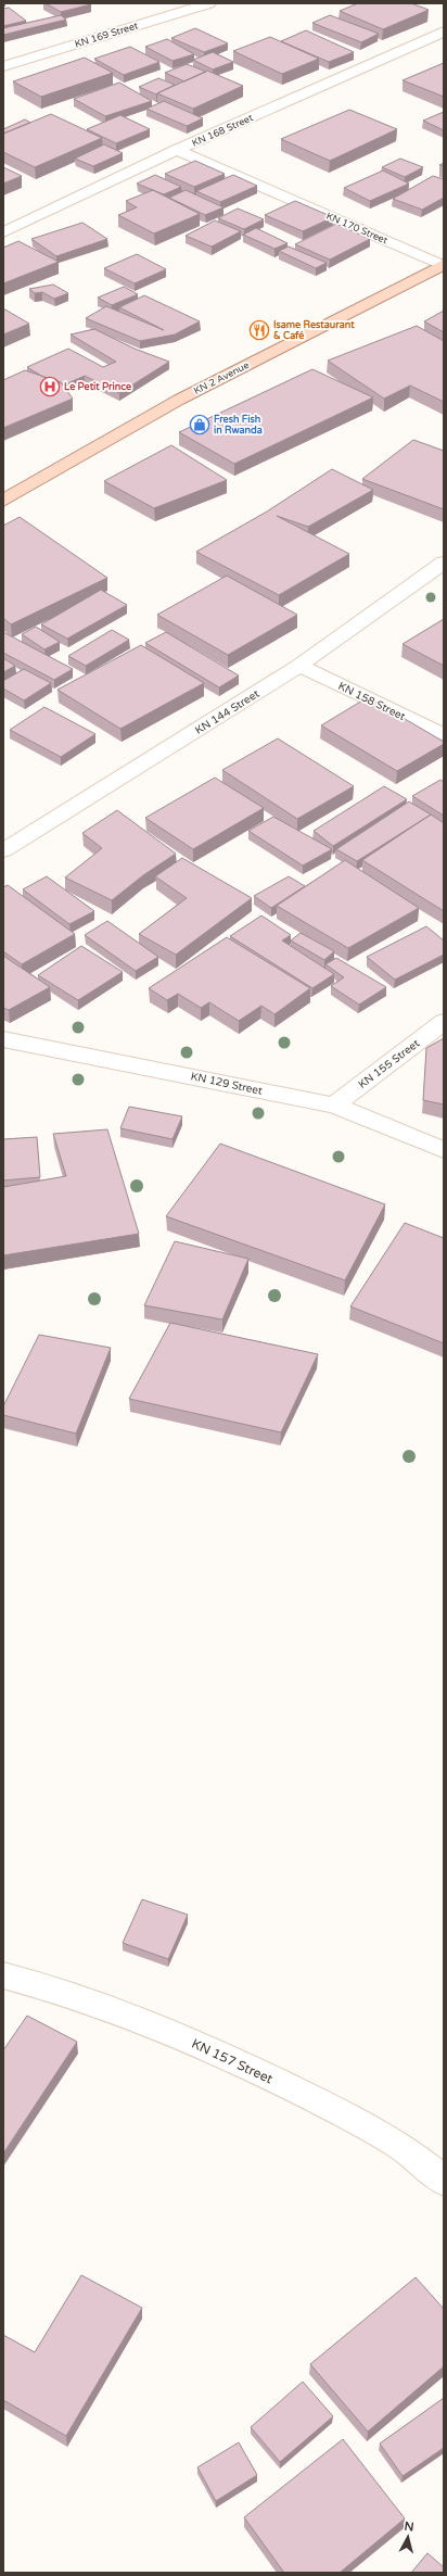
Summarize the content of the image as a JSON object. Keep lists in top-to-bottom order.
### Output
{
  "streets": {
    "main road": ["KN 2 Avenue"],
    "street": [
      "KN 169 Street",
      "KN 168 Street",
      "KN 170 Street",
      "KN 158 Street",
      "KN 144 Street",
      "KN 155 Street",
      "KN 129 Street",
      "KN 157 Street"
    ]
  },
  "crossings": [
    ["KN 168 Street", "KN 170 Street"],
    ["KN 170 Street", "KN 2 Avenue"],
    ["KN 158 Street", "KN 144 Street"],
    ["KN 155 Street", "KN 129 Street"]
  ],
  "places": {
    "restaurant": ["Isame Restaurant & Café"],
    "hospital": ["Le Petit Prince"],
    "shop": ["Fresh Fish in Rwanda"]
  },
  "north": "top"
}
